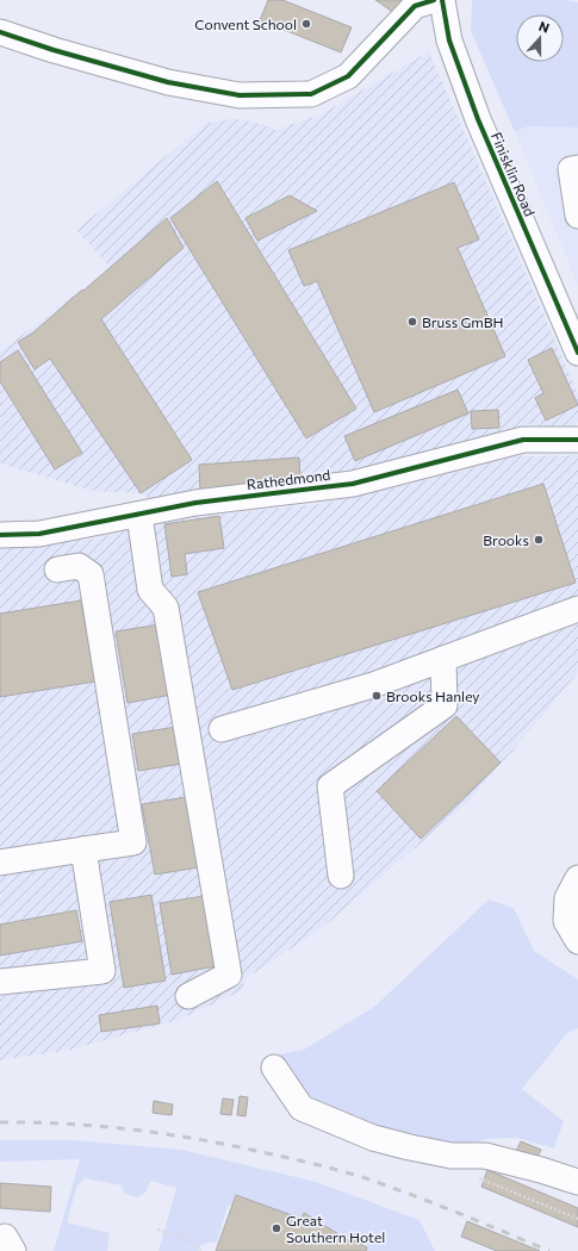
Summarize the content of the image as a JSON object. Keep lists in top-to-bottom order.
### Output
{
  "streets": {
    "street": ["Finisklin Road", "Rathedmond"]
  },
  "places": [
    "Convent School",
    "Bruss GmBH",
    "Brooks",
    "Brooks Hanley",
    "Great Southern Hotel"
  ],
  "north": "top"
}
